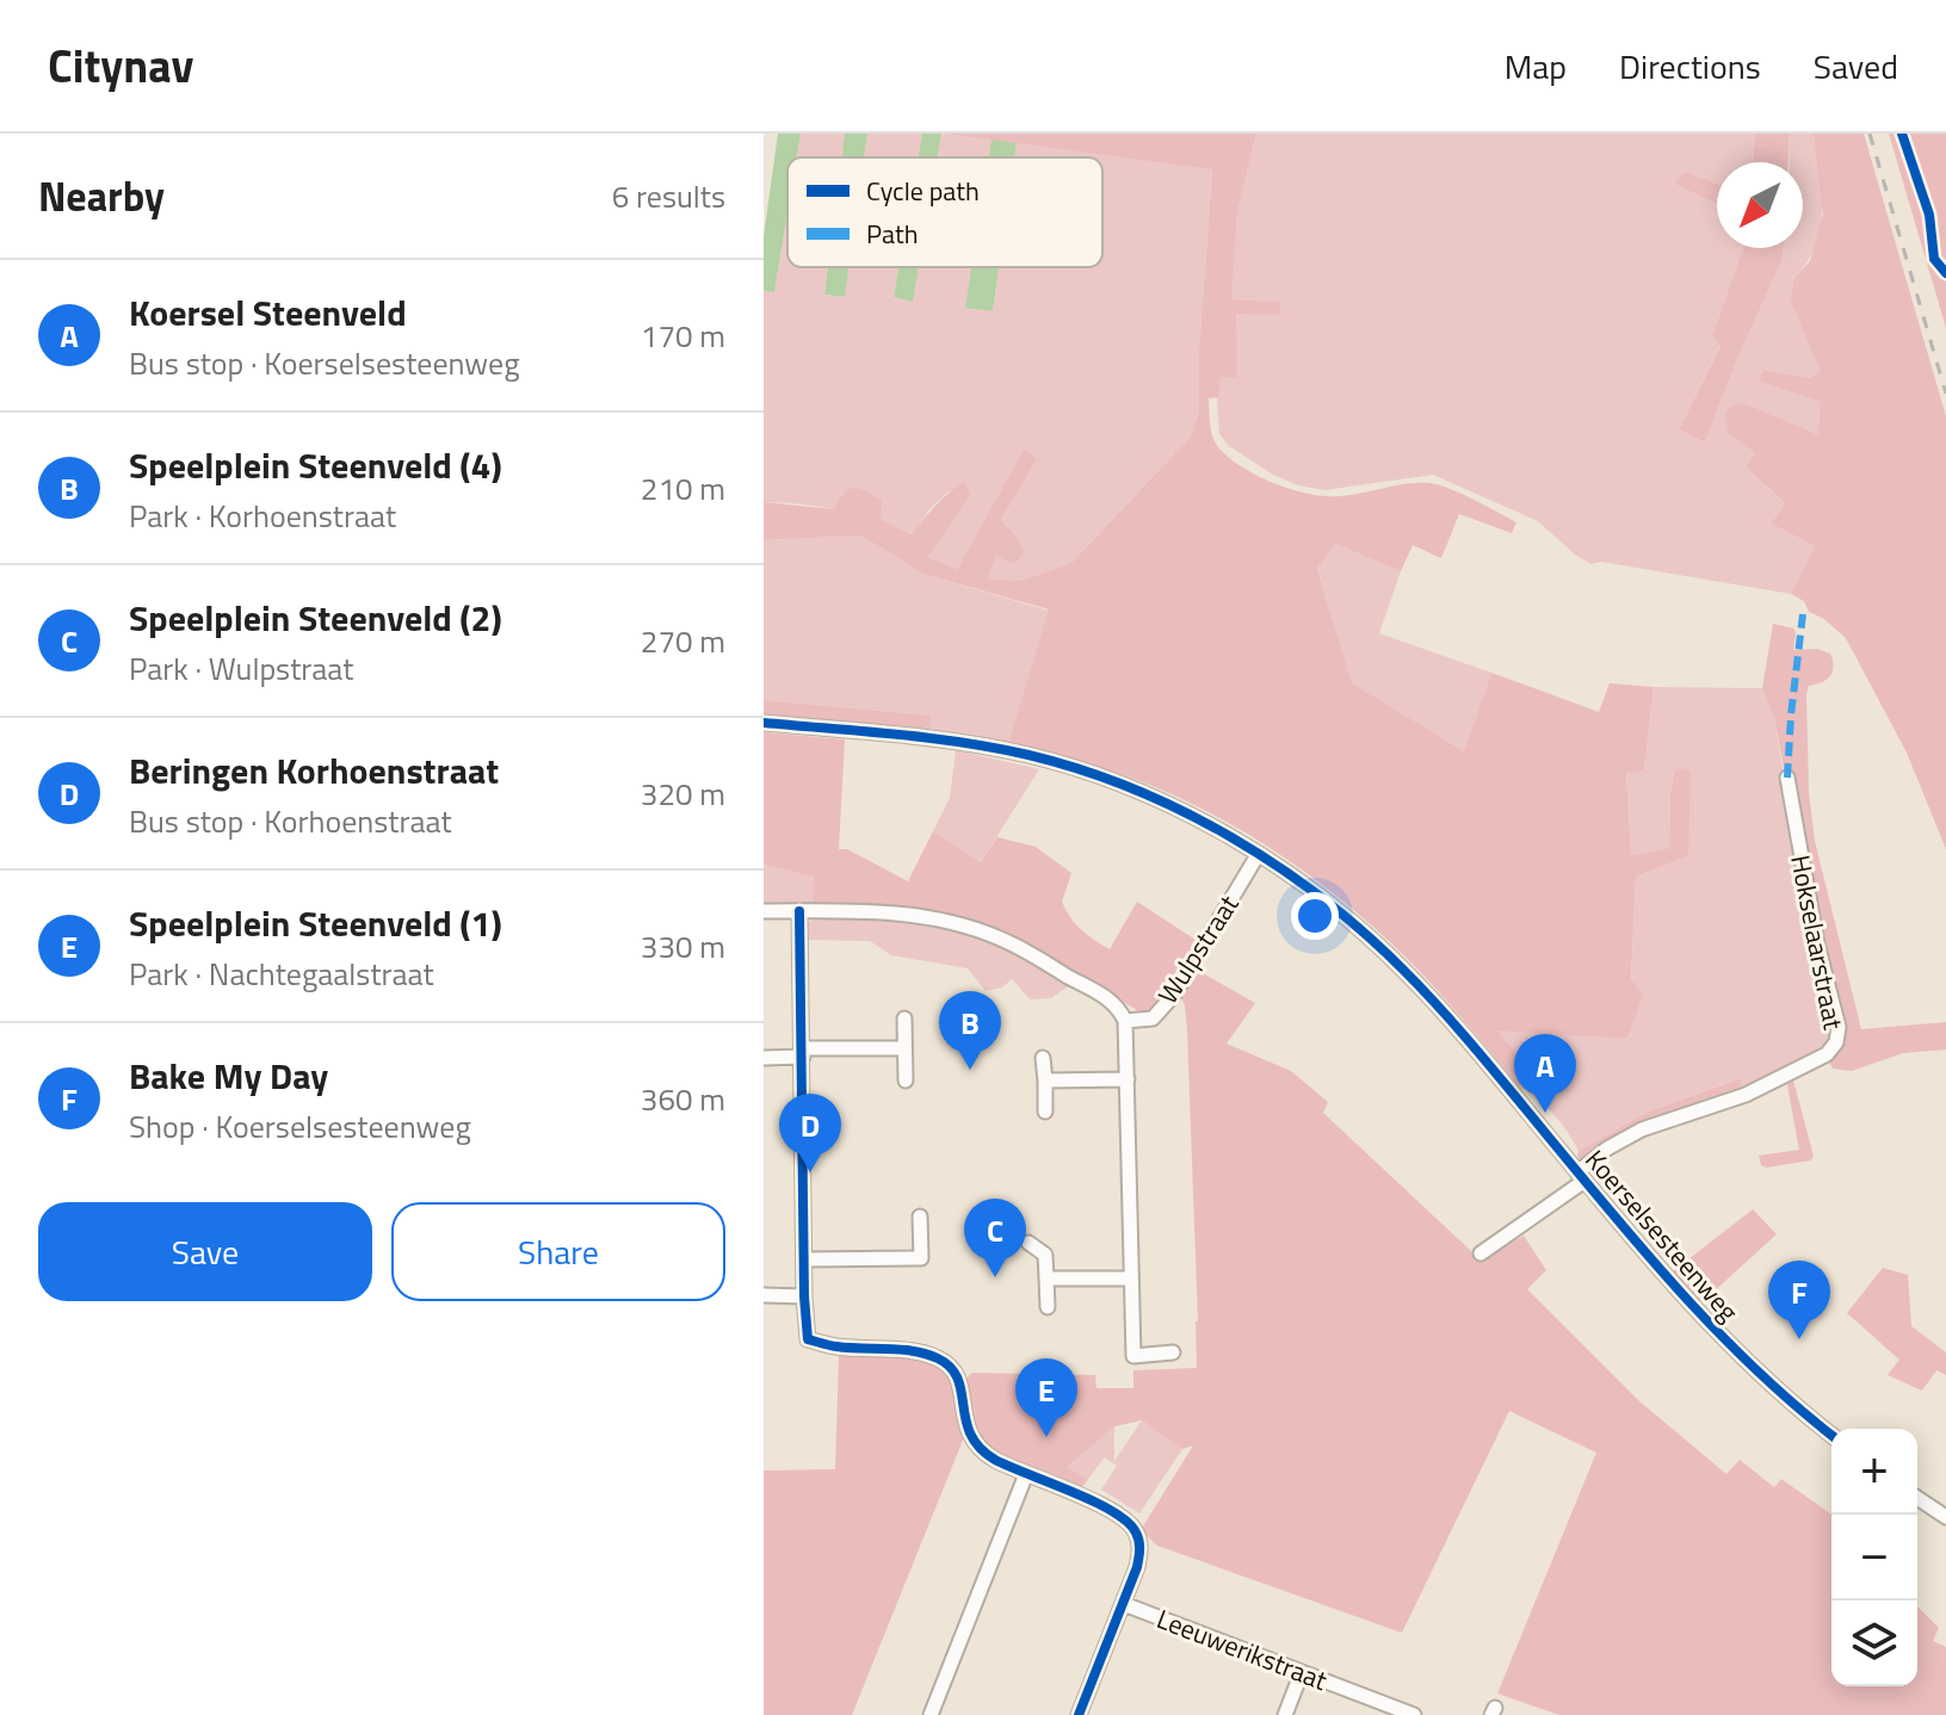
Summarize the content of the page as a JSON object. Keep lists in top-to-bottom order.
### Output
{
  "streets": {
    "street": [
      "Hokselaarstraat",
      "Wulpstraat",
      "Koerselsesteenweg",
      "Leeuwerikstraat"
    ]
  },
  "crossings": [
    ["Hokselaarstraat", "Koerselsesteenweg"],
    ["Wulpstraat", "Koerselsesteenweg"]
  ],
  "legend": ["Cycle path", "Path"],
  "north": "bottom left",
  "page": {
    "header": "Citynav",
    "nav": ["Map", "Directions", "Saved"],
    "heading": ["Nearby", "6 results"],
    "list": [
      {
        "mark": "A",
        "name": "Koersel Steenveld",
        "note": "Bus stop · Koerselsesteenweg",
        "value": "170 m"
      },
      {
        "mark": "B",
        "name": "Speelplein Steenveld (4)",
        "note": "Park · Korhoenstraat",
        "value": "210 m"
      },
      {
        "mark": "C",
        "name": "Speelplein Steenveld (2)",
        "note": "Park · Wulpstraat",
        "value": "270 m"
      },
      {
        "mark": "D",
        "name": "Beringen Korhoenstraat",
        "note": "Bus stop · Korhoenstraat",
        "value": "320 m"
      },
      {
        "mark": "E",
        "name": "Speelplein Steenveld (1)",
        "note": "Park · Nachtegaalstraat",
        "value": "330 m"
      },
      {
        "mark": "F",
        "name": "Bake My Day",
        "note": "Shop · Koerselsesteenweg",
        "value": "360 m"
      }
    ],
    "pins": [
      "B",
      "A",
      "D",
      "C",
      "F",
      "E"
    ],
    "buttons": ["Save", "Share"],
    "map_buttons": ["+", "−"]
  }
}
